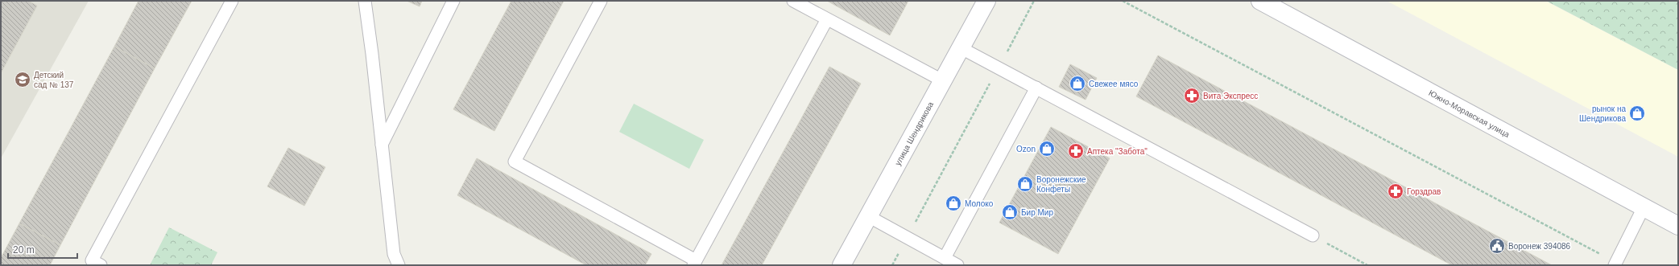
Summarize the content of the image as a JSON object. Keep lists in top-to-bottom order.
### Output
{
  "streets": {
    "main road": ["Южно-Моравская улица", "улица Шендрикова"]
  },
  "places": {
    "school or university": ["Детский сад № 137"],
    "shop": [
      "Свежее мясо",
      "рынок на Шендрикова",
      "Ozon",
      "Воронежские Конфеты",
      "Молоко",
      "Бир Мир"
    ],
    "pharmacy": ["Вита Экспресс", "Аптека \"Забота\"", "Горздрав"],
    "public building": ["Воронеж 394086"]
  },
  "scale_bar": "20 m"
}
